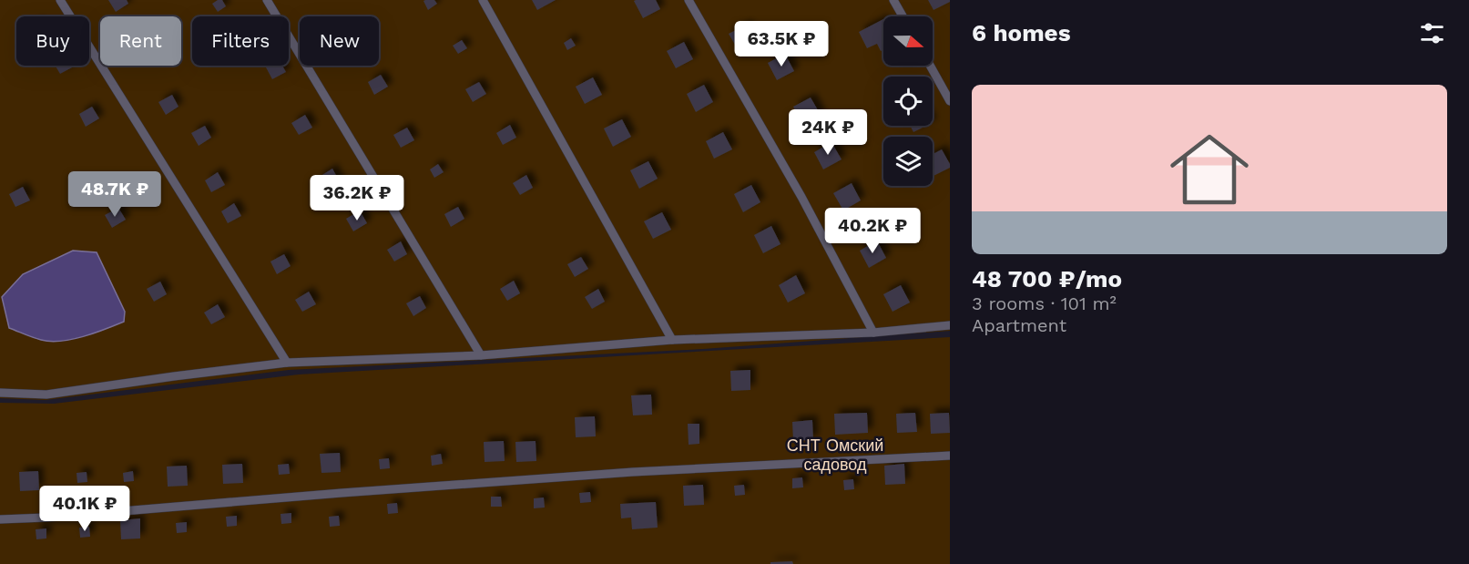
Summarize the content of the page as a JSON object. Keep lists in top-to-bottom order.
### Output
{
  "parks": ["СНТ Омский садовод"],
  "north": "right",
  "page": {
    "heading": "6 homes",
    "chip": [
      "Buy",
      "Rent",
      "Filters",
      "New"
    ],
    "price": [
      "63.5K ₽",
      "24K ₽",
      "48.7K ₽",
      "36.2K ₽",
      "40.2K ₽",
      "40.1K ₽"
    ],
    "list": [
      {
        "name": "48 700 ₽/mo",
        "note": "3 rooms · 101 m² · Apartment"
      }
    ]
  }
}
